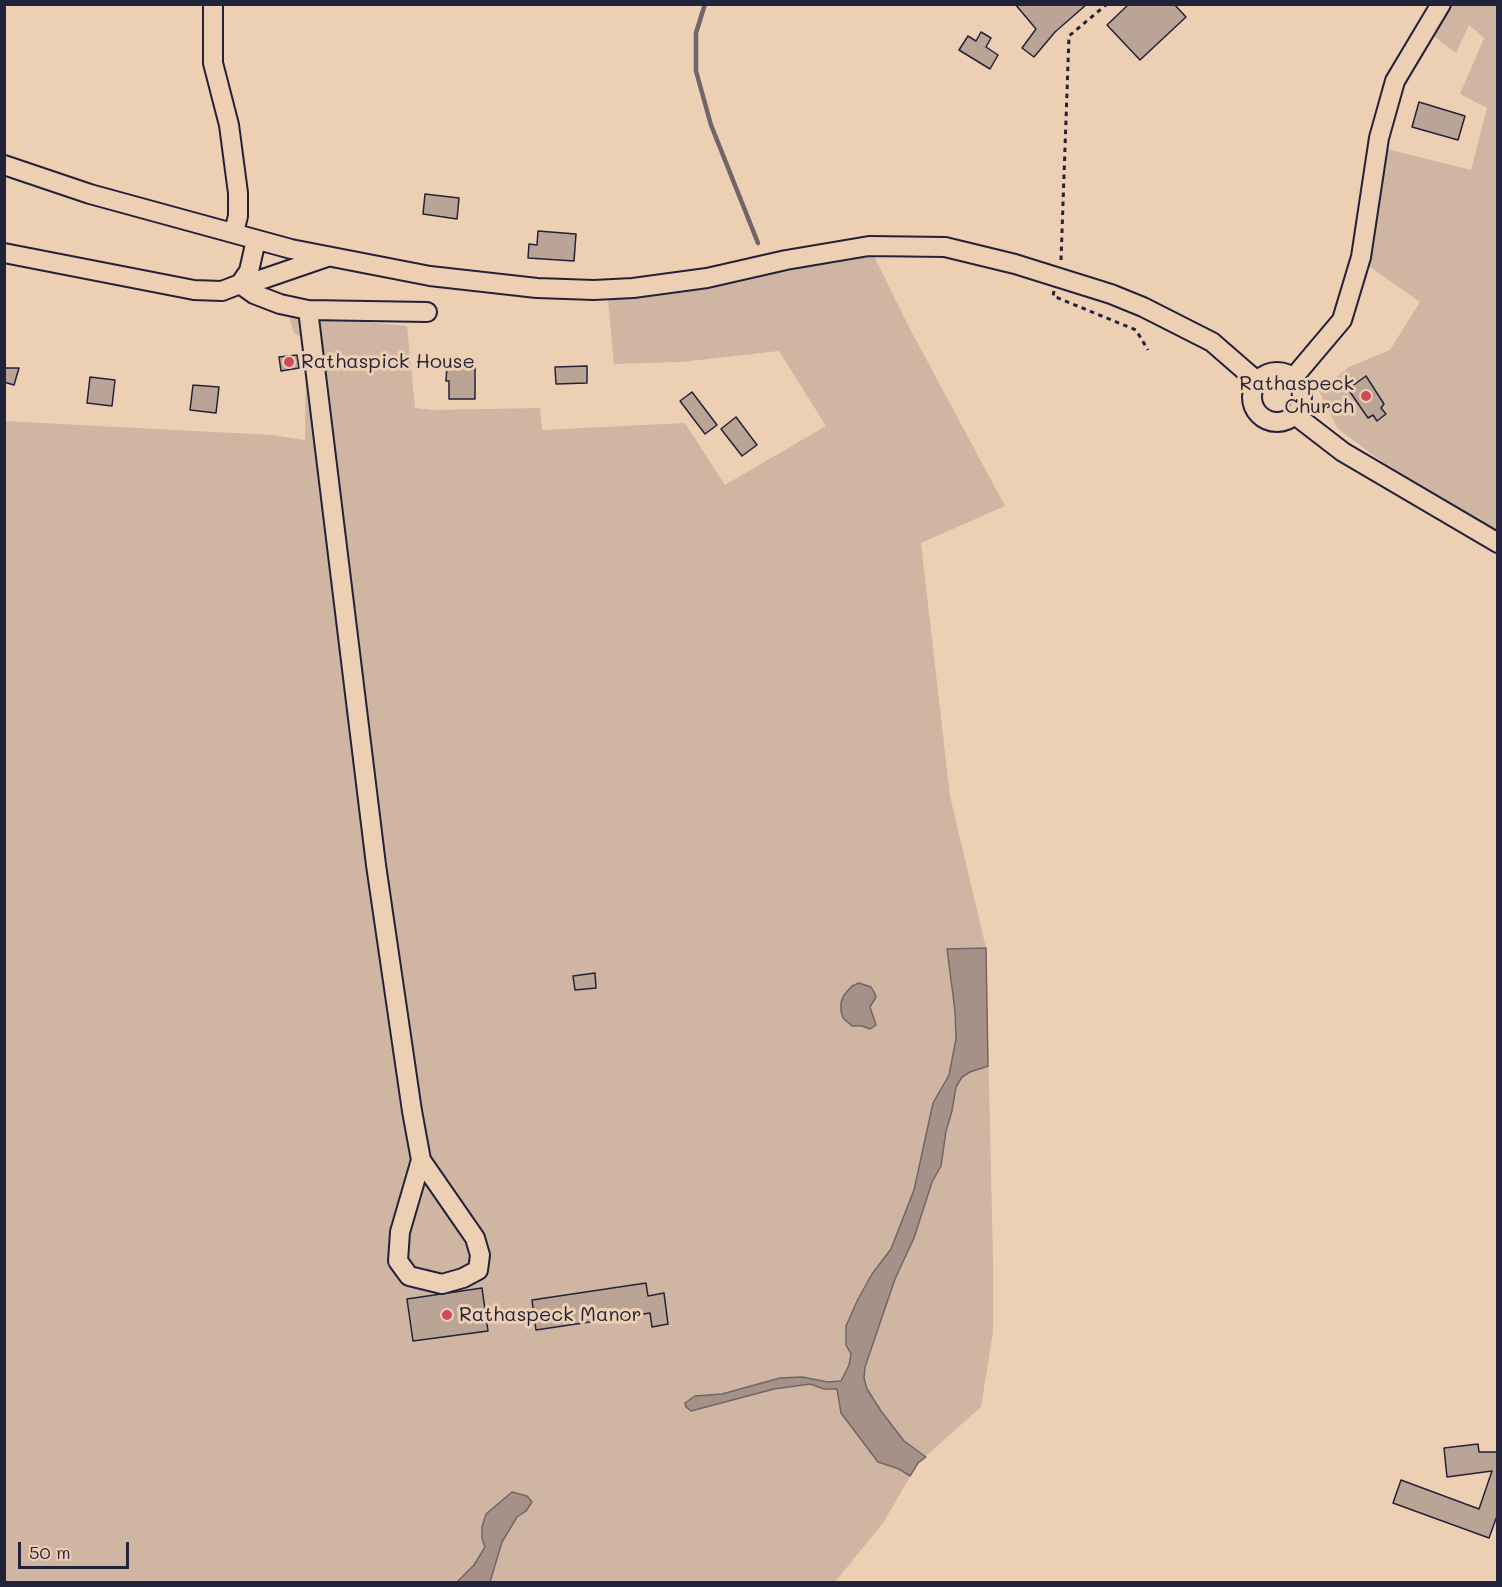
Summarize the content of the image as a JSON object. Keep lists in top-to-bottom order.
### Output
{
  "places": ["Rathaspick House", "Rathaspeck Church", "Rathaspeck Manor"],
  "scale_bar": "50 m"
}
